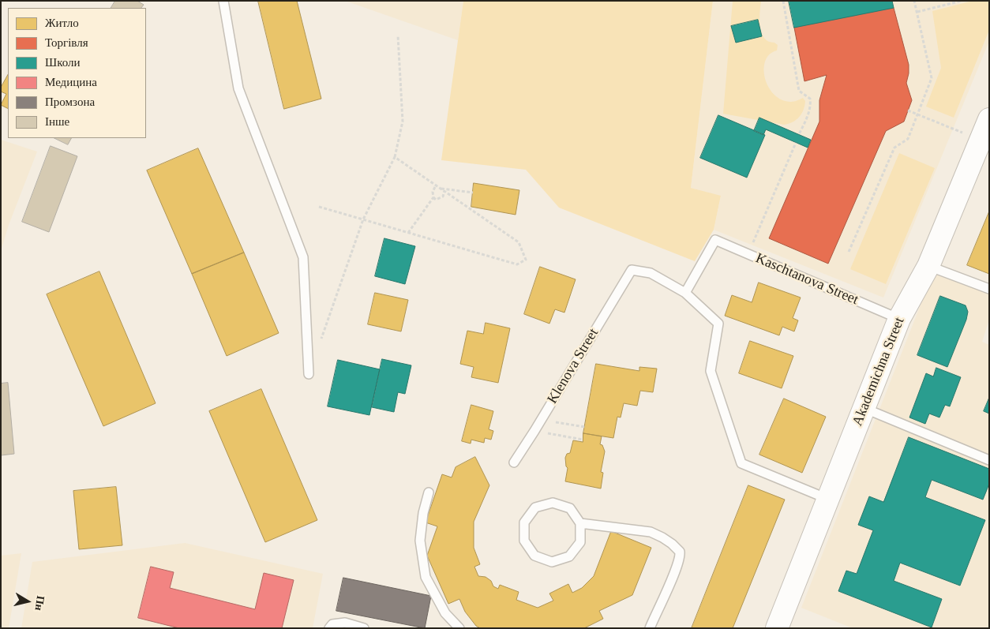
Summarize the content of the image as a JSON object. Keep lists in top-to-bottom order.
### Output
{
  "streets": {
    "street": ["Akademichna Street"],
    "lane": ["Kaschtanova Street", "Klenova Street"]
  },
  "crossings": [
    ["Kaschtanova Street", "Klenova Street"],
    ["Kaschtanova Street", "Akademichna Street"]
  ],
  "legend": [
    "Житло",
    "Торгівля",
    "Школи",
    "Медицина",
    "Промзона",
    "Інше"
  ],
  "north": "right"
}
